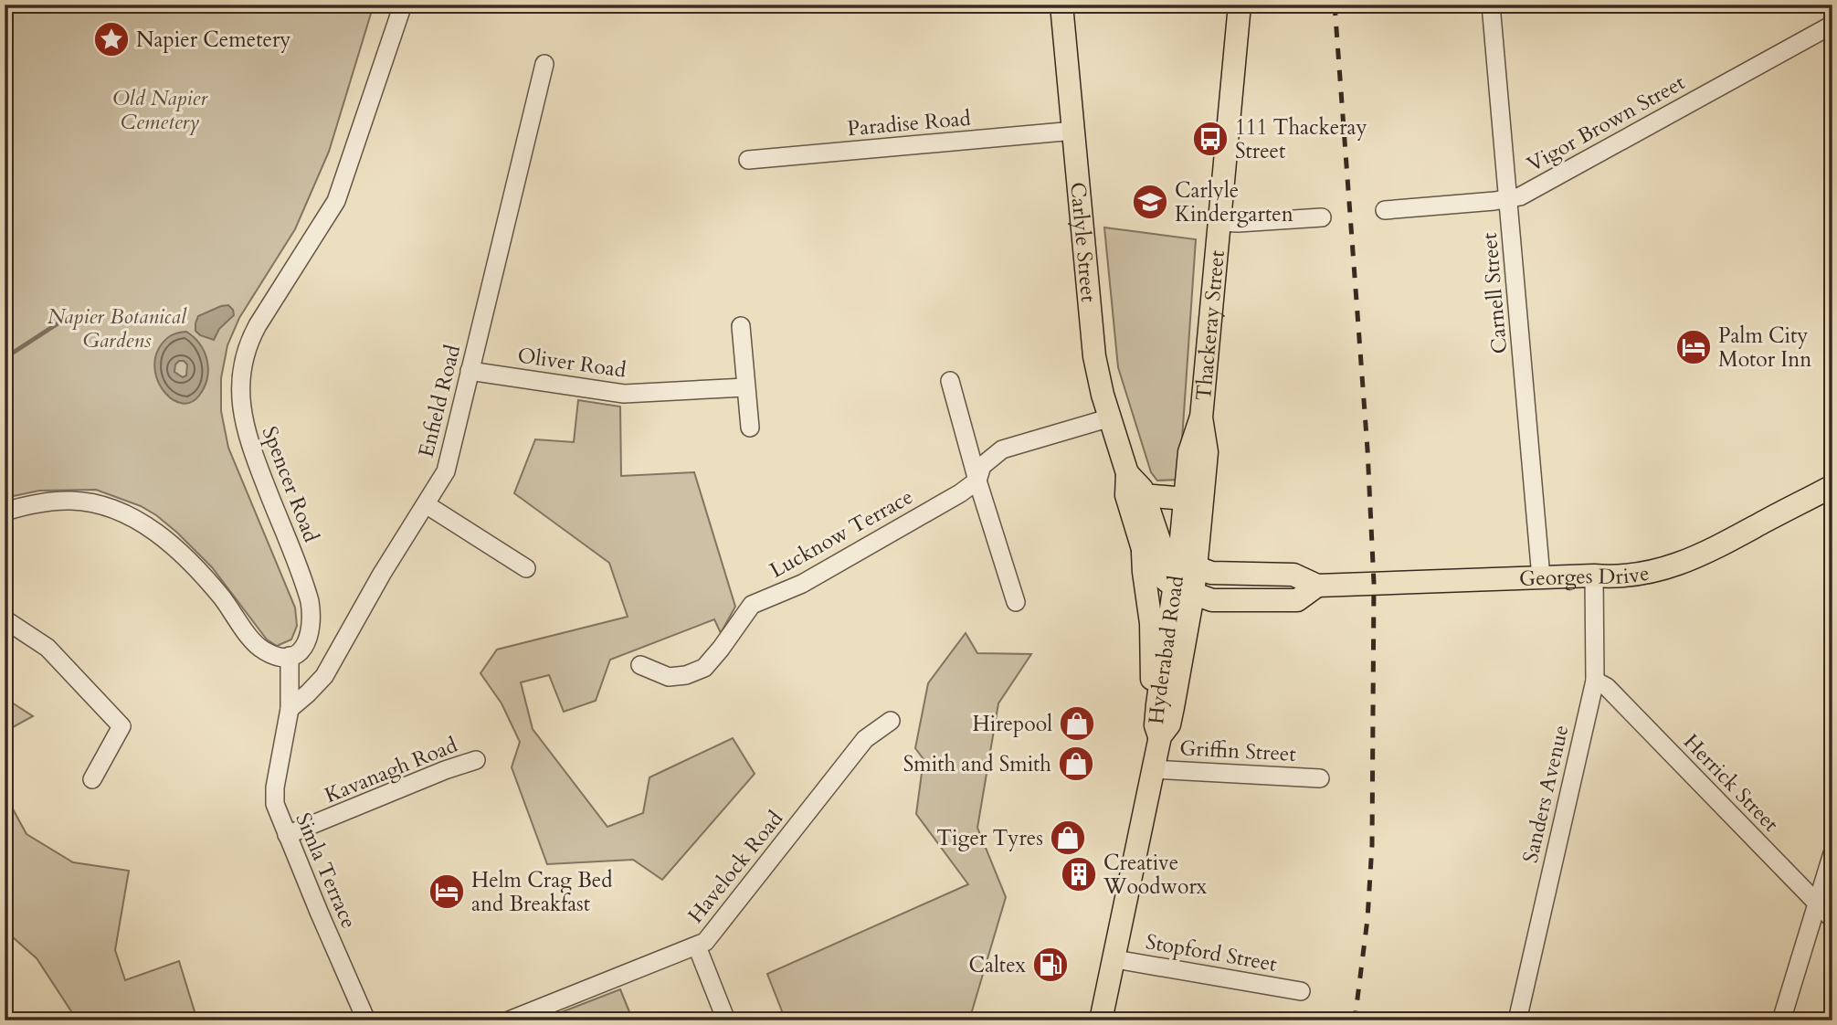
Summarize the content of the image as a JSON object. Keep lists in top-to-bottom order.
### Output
{
  "streets": {
    "main road": [
      "Carlyle Street",
      "Thackeray Street",
      "Georges Drive",
      "Hyderabad Road"
    ],
    "street": [
      "Paradise Road",
      "Vigor Brown Street",
      "Carnell Street",
      "Oliver Road",
      "Enfield Road",
      "Spencer Road",
      "Lucknow Terrace",
      "Griffin Street",
      "Kavanagh Road",
      "Herrick Street",
      "Sanders Avenue",
      "Havelock Road",
      "Simla Terrace",
      "Stopford Street"
    ]
  },
  "crossings": [
    ["Paradise Road", "Carlyle Street"],
    ["Vigor Brown Street", "Carnell Street"],
    ["Carlyle Street", "Thackeray Street"],
    ["Carlyle Street", "Georges Drive"],
    ["Carlyle Street", "Hyderabad Road"],
    ["Carnell Street", "Georges Drive"],
    ["Thackeray Street", "Georges Drive"],
    ["Thackeray Street", "Hyderabad Road"],
    ["Oliver Road", "Enfield Road"],
    ["Enfield Road", "Simla Terrace"],
    ["Spencer Road", "Simla Terrace"],
    ["Georges Drive", "Hyderabad Road"],
    ["Georges Drive", "Sanders Avenue"],
    ["Hyderabad Road", "Griffin Street"],
    ["Hyderabad Road", "Stopford Street"],
    ["Kavanagh Road", "Simla Terrace"],
    ["Herrick Street", "Sanders Avenue"]
  ],
  "parks": ["Old Napier Cemetery", "Napier Botanical Gardens"],
  "places": {
    "place": ["Napier Cemetery"],
    "bus stop": ["111 Thackeray Street"],
    "school or university": ["Carlyle Kindergarten"],
    "hotel": ["Palm City Motor Inn", "Helm Crag Bed and Breakfast"],
    "shop": ["Hirepool", "Smith and Smith", "Tiger Tyres"],
    "building": ["Creative Woodworx"],
    "fuel station": ["Caltex"]
  }
}
